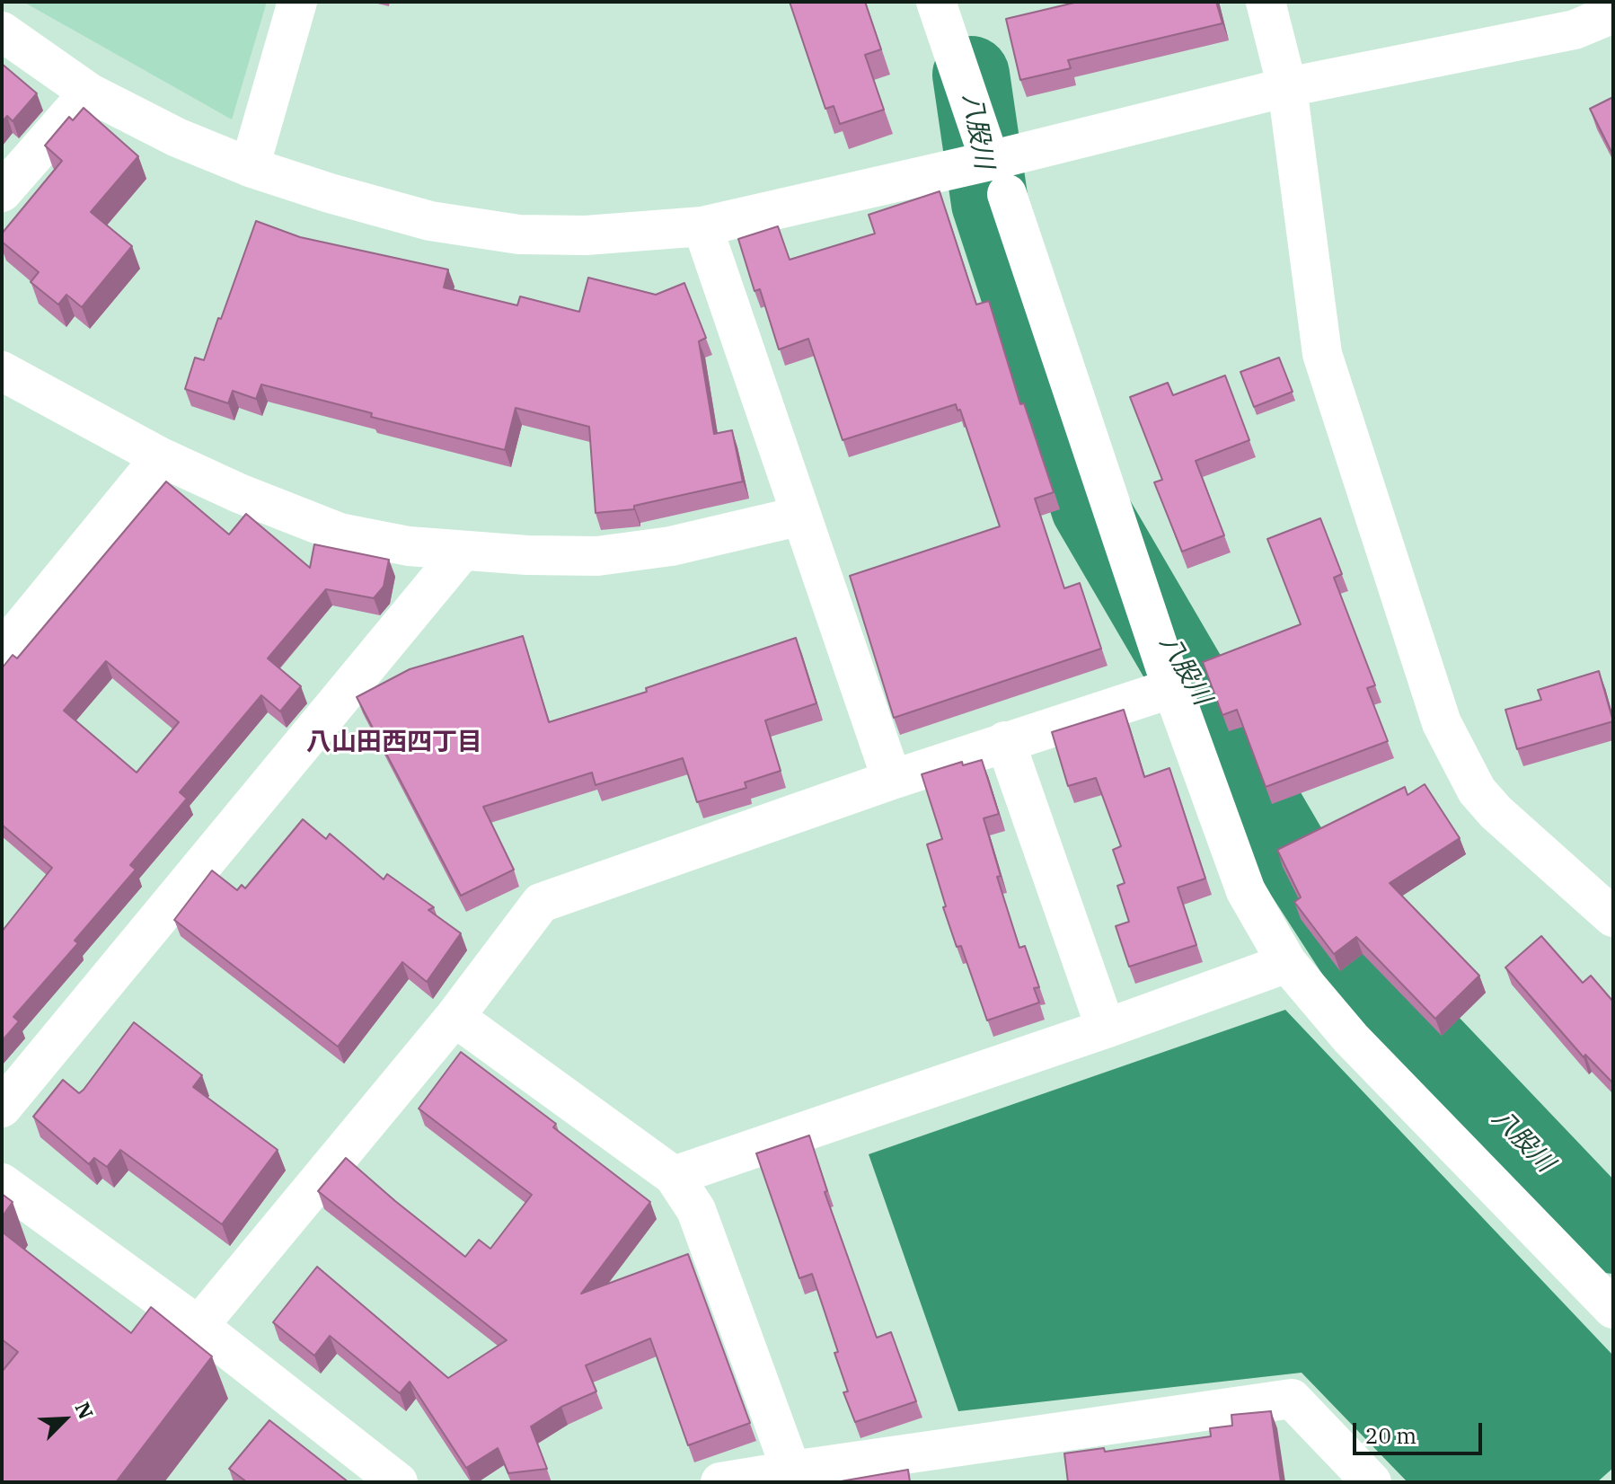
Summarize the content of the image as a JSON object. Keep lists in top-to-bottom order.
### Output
{
  "districts": ["八山田西四丁目"],
  "water": ["八股川"],
  "scale_bar": "20 m",
  "north": "top right"
}
